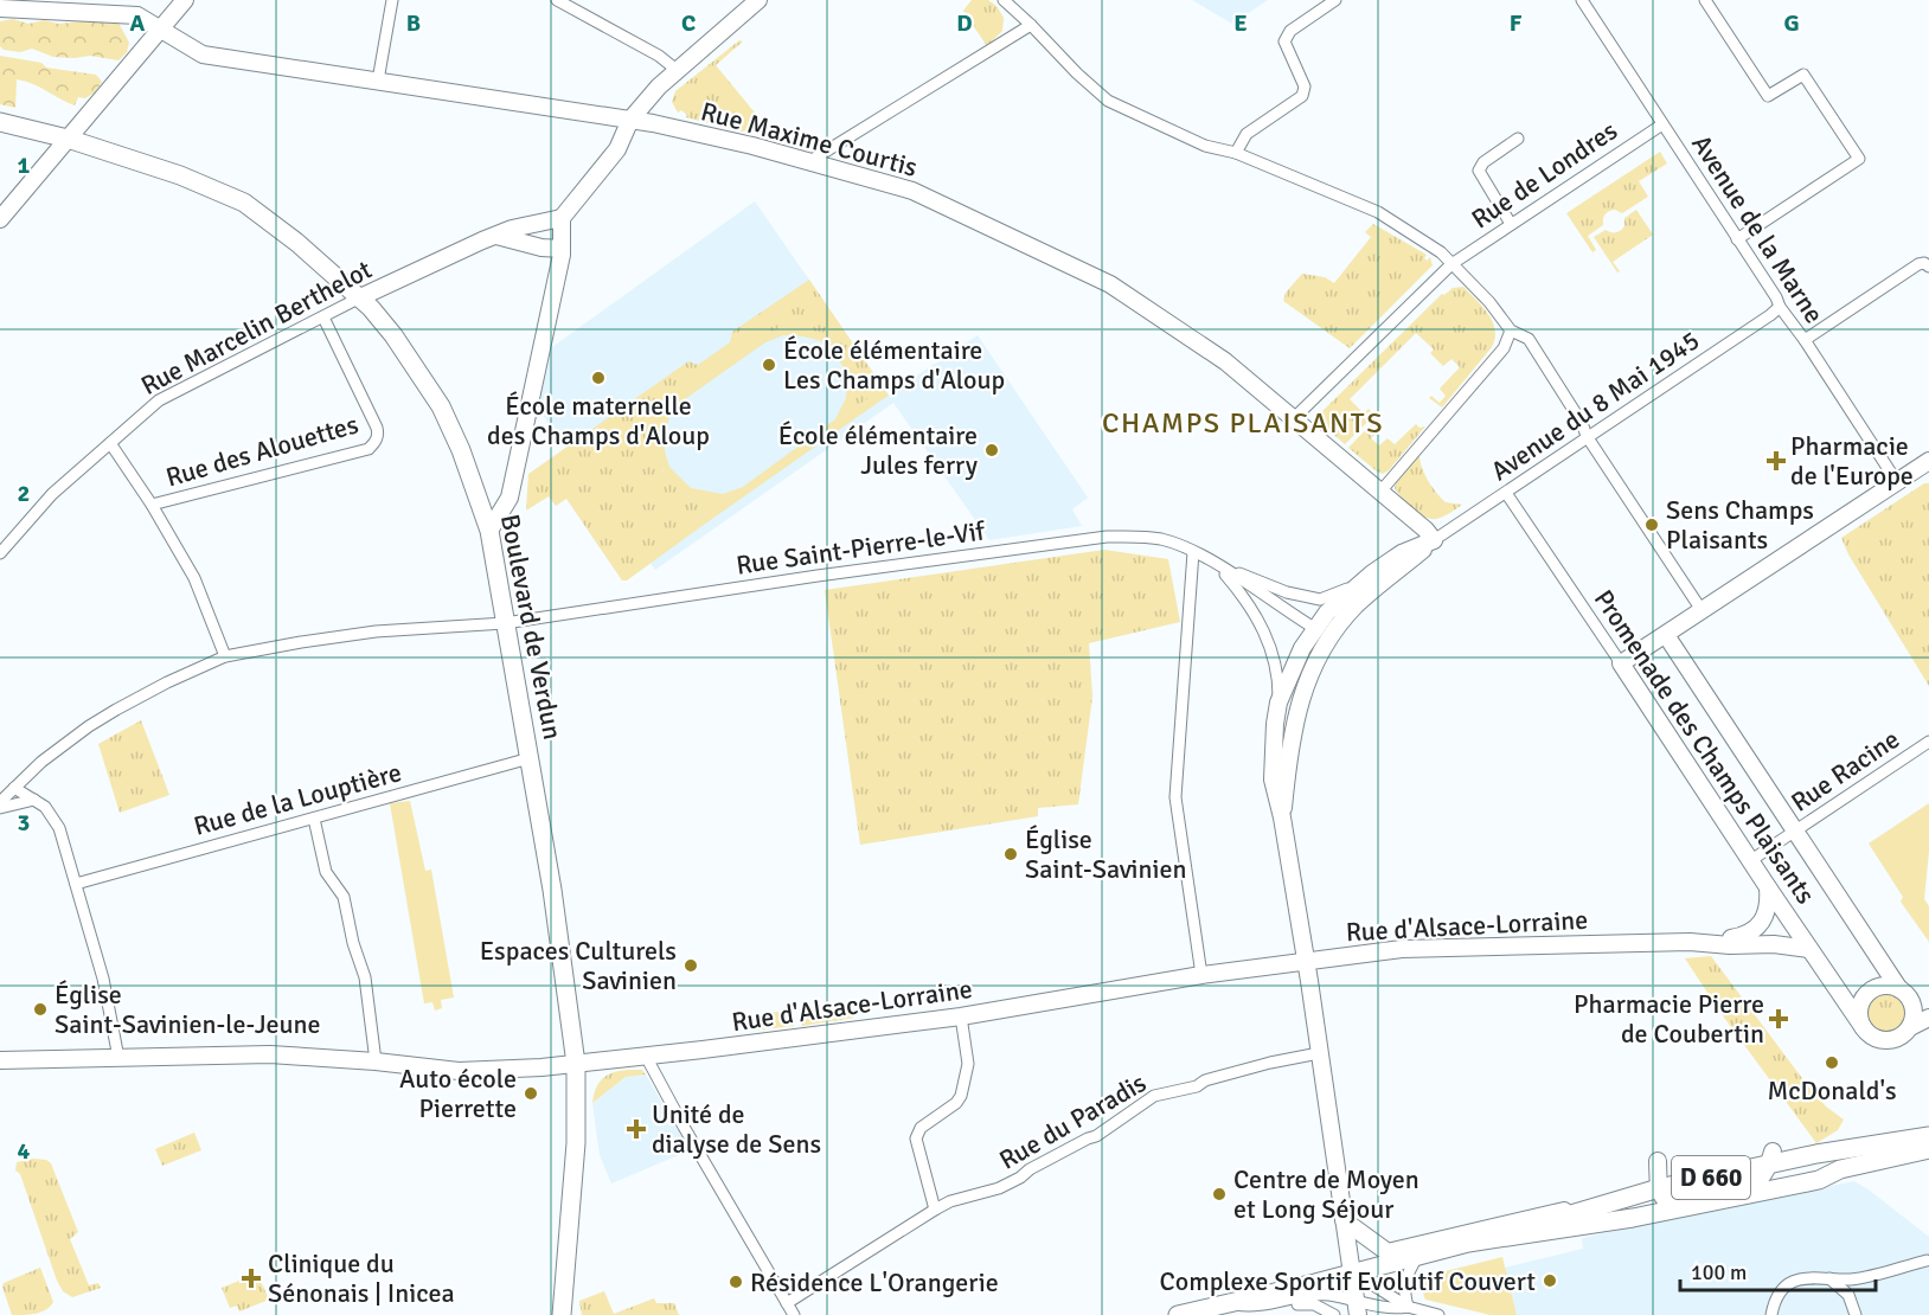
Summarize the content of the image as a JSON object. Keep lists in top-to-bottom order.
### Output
{
  "streets": {
    "main road": ["Boulevard de Verdun", "D 660"],
    "street": [
      "Rue Maxime Courtis",
      "Rue de Londres",
      "Avenue de la Marne",
      "Rue Marcelin Berthelot",
      "Avenue du 8 Mai 1945",
      "Rue des Alouettes",
      "Rue Saint-Pierre-le-Vif",
      "Promenade des Champs Plaisants",
      "Rue Racine",
      "Rue de la Louptière",
      "Rue d'Alsace-Lorraine",
      "Rue du Paradis"
    ]
  },
  "crossings": [
    ["Rue Maxime Courtis", "Rue de Londres"],
    ["Rue Maxime Courtis", "Avenue du 8 Mai 1945"],
    ["Rue de Londres", "Avenue de la Marne"],
    ["Avenue de la Marne", "Avenue du 8 Mai 1945"],
    ["Rue Marcelin Berthelot", "Rue des Alouettes"],
    ["Rue Marcelin Berthelot", "Boulevard de Verdun"],
    ["Avenue du 8 Mai 1945", "Promenade des Champs Plaisants"],
    ["Rue Saint-Pierre-le-Vif", "Boulevard de Verdun"],
    ["Boulevard de Verdun", "Rue de la Louptière"],
    ["Boulevard de Verdun", "Rue d'Alsace-Lorraine"],
    ["Promenade des Champs Plaisants", "Rue Racine"],
    ["Promenade des Champs Plaisants", "Rue d'Alsace-Lorraine"]
  ],
  "districts": ["CHAMPS PLAISANTS"],
  "places": {
    "other": [
      "École élémentaire Les Champs d'Aloup",
      "École maternelle des Champs d'Aloup",
      "École élémentaire Jules ferry",
      "Sens Champs Plaisants",
      "Église Saint-Savinien",
      "Espaces Culturels Savinien",
      "Église Saint-Savinien-le-Jeune",
      "McDonald's",
      "Auto école Pierrette",
      "Centre de Moyen et Long Séjour",
      "Complexe Sportif Evolutif Couvert",
      "Résidence L'Orangerie"
    ],
    "health": [
      "Pharmacie de l'Europe",
      "Pharmacie Pierre de Coubertin",
      "Unité de dialyse de Sens",
      "Clinique du Sénonais | Inicea"
    ]
  },
  "scale_bar": "100 m",
  "grid": {
    "columns": [
      "A",
      "B",
      "C",
      "D",
      "E",
      "F",
      "G"
    ],
    "rows": [
      "1",
      "2",
      "3",
      "4"
    ]
  }
}
